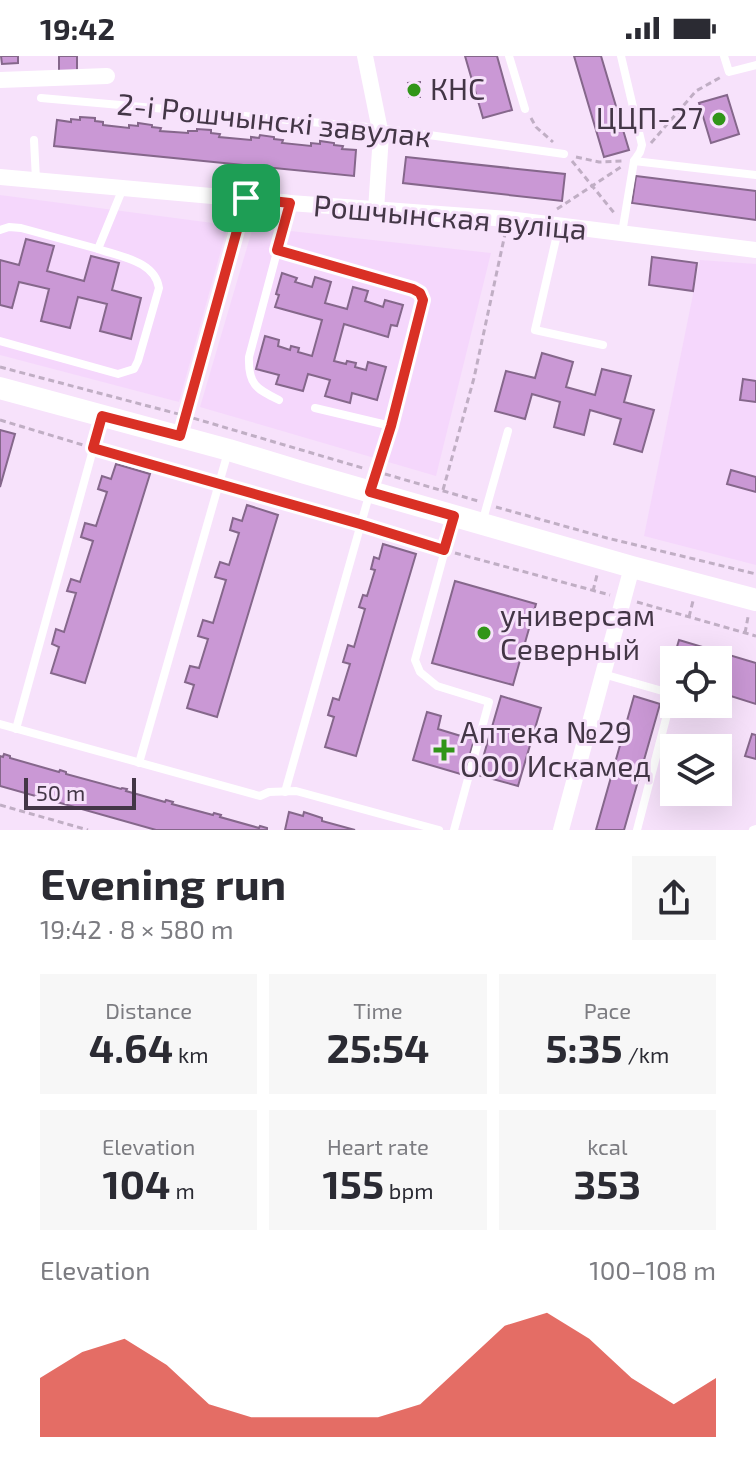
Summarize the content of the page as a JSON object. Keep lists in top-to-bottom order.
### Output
{
  "streets": {
    "street": ["2-і Рошчынскі завулак", "Рошчынская вуліца"]
  },
  "places": {
    "other": ["КНС", "ЦЦП-27", "универсам Северный"],
    "health": ["Аптека №29 ООО Искамед"]
  },
  "scale_bar": "50 m",
  "page": {
    "status": "19:42",
    "scale": "50 m",
    "heading": ["Evening run", "19:42 · 8 × 580 m"],
    "stats": [
      ["Distance", "4.64 km"],
      ["Time", "25:54"],
      ["Pace", "5:35 /km"],
      ["Elevation", "104 m"],
      ["Heart rate", "155 bpm"],
      ["kcal", "353"]
    ],
    "chart": ["Elevation", "100–108 m"]
  }
}
